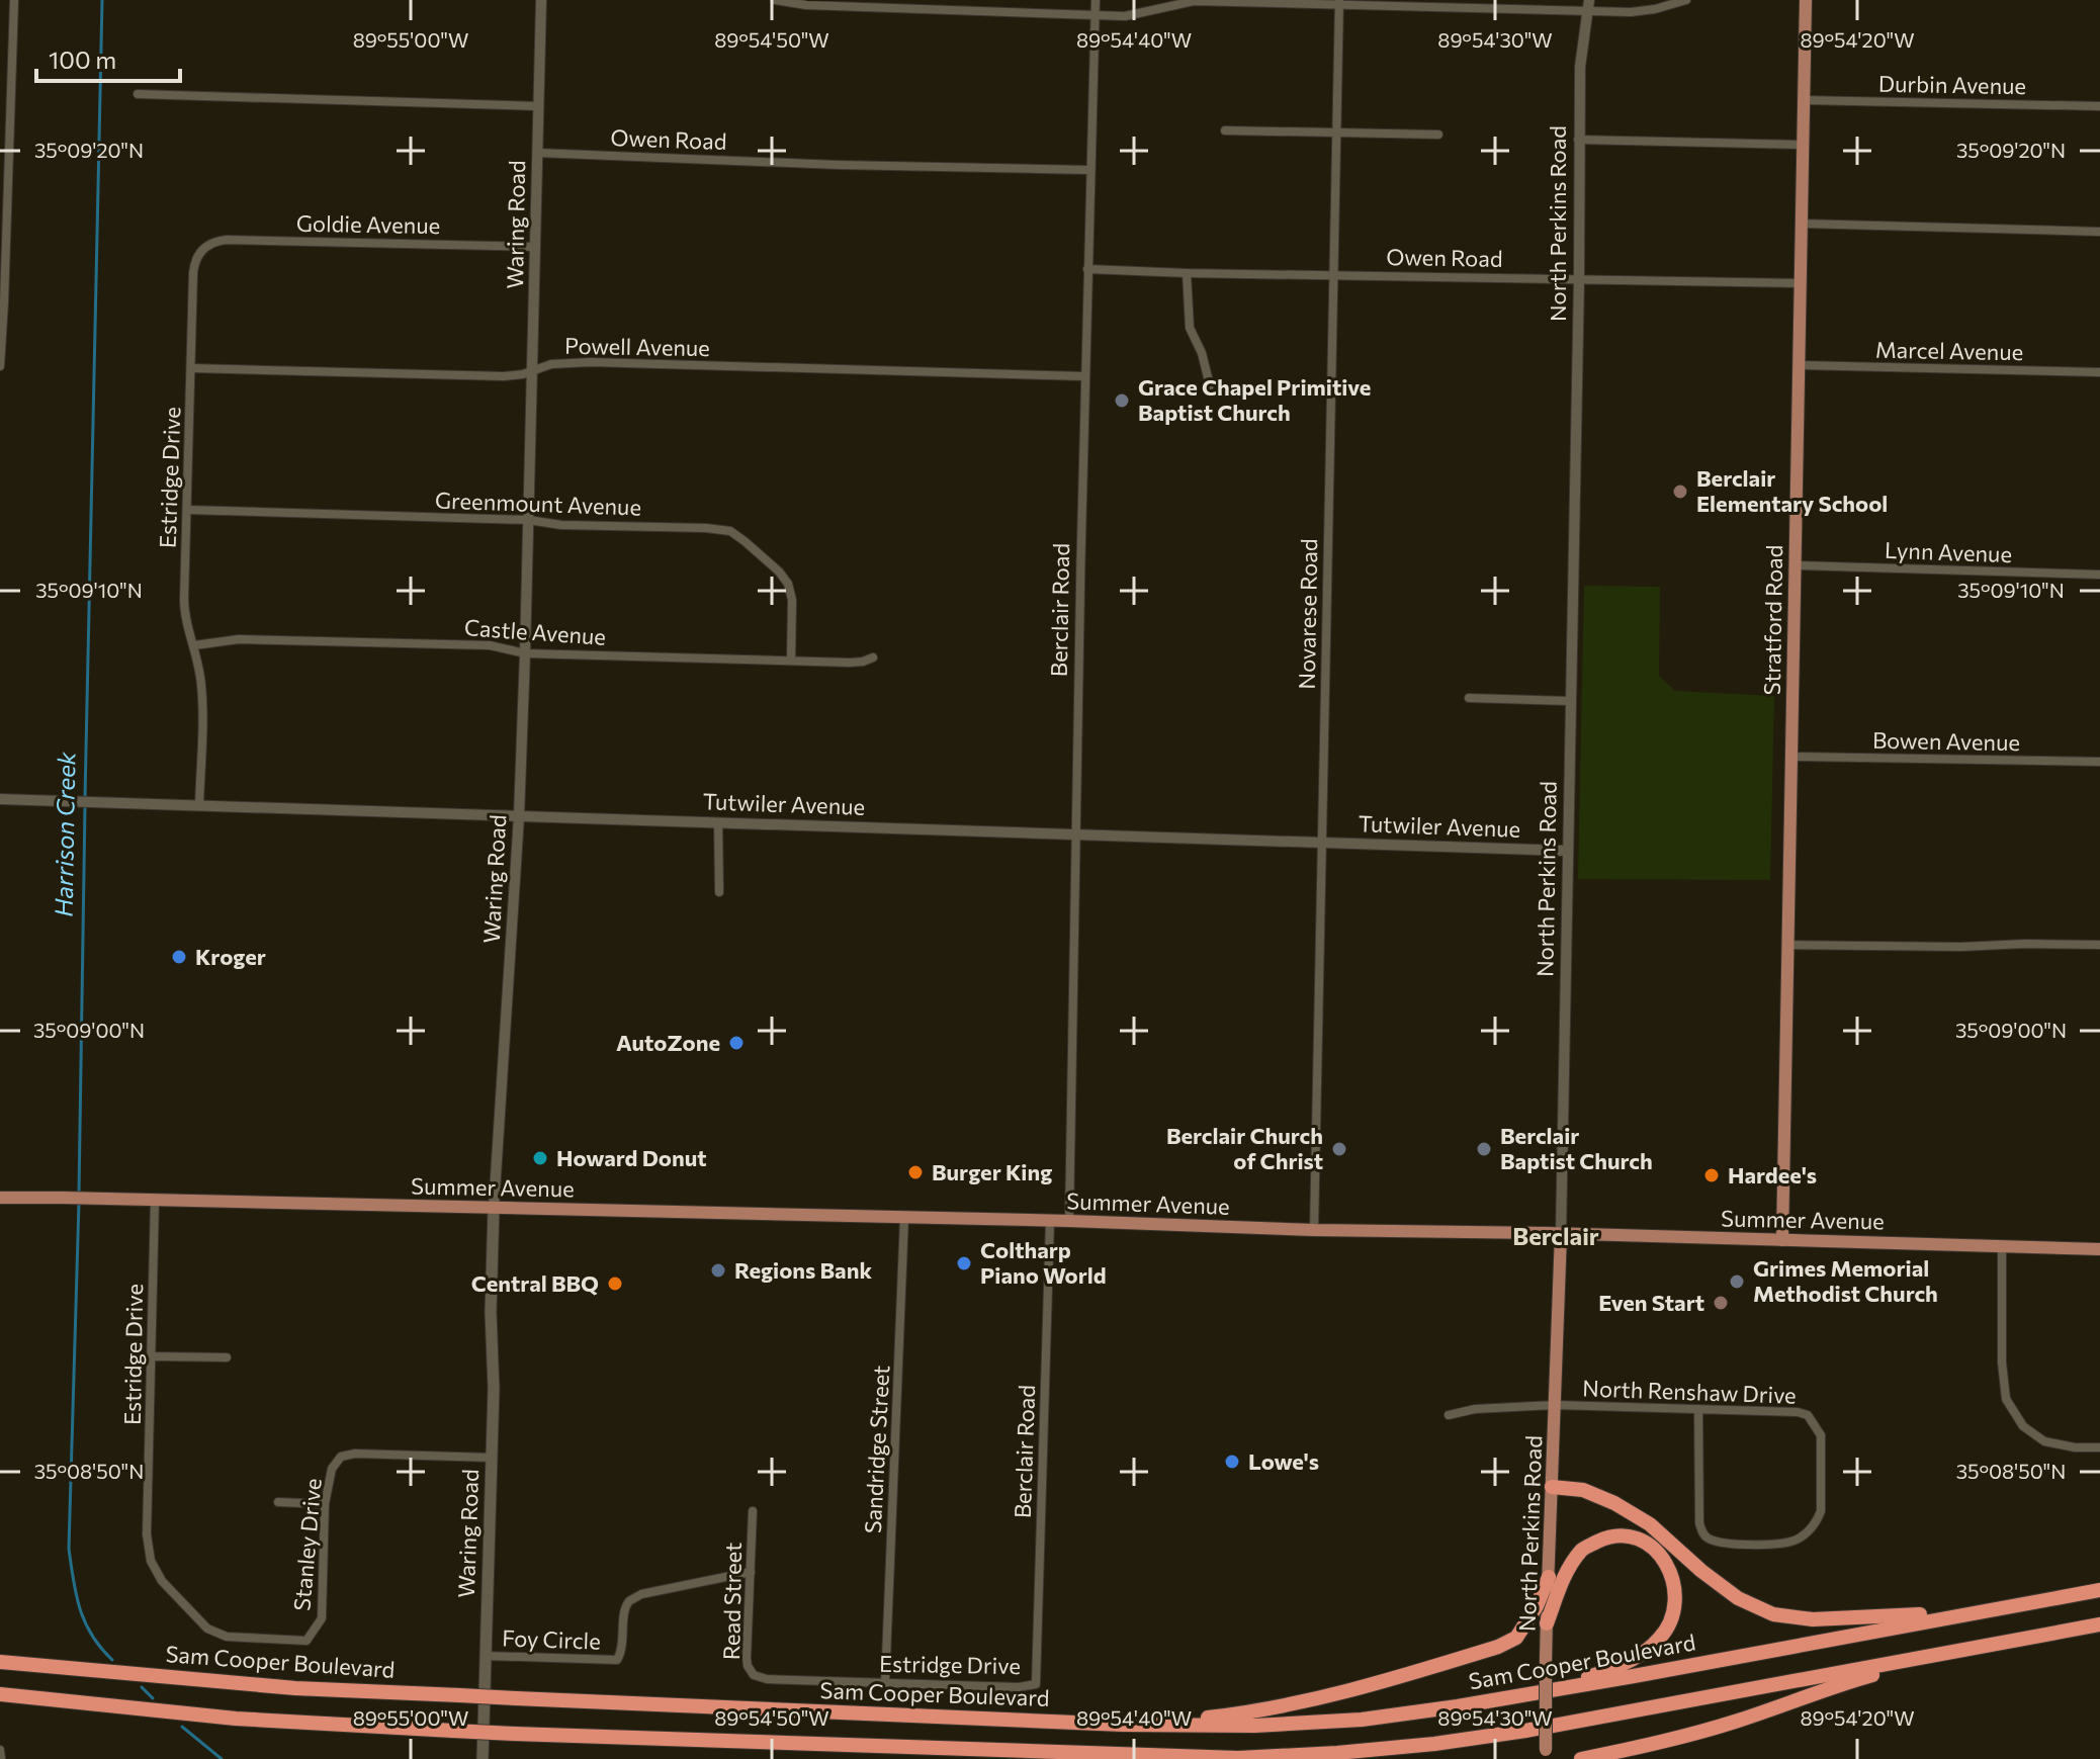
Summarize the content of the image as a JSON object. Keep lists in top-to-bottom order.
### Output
{
  "streets": {
    "highway": ["Sam Cooper Boulevard"],
    "main road": [
      "North Perkins Road",
      "Waring Road",
      "Stratford Road",
      "Summer Avenue"
    ],
    "street": [
      "Durbin Avenue",
      "Owen Road",
      "Goldie Avenue",
      "Powell Avenue",
      "Marcel Avenue",
      "Estridge Drive",
      "Greenmount Avenue",
      "Lynn Avenue",
      "Berclair Road",
      "Novarese Road",
      "Castle Avenue",
      "Bowen Avenue",
      "Tutwiler Avenue",
      "North Renshaw Drive",
      "Sandridge Street",
      "Stanley Drive",
      "Read Street",
      "Foy Circle"
    ]
  },
  "crossings": [
    ["Durbin Avenue", "Stratford Road"],
    ["Owen Road", "North Perkins Road"],
    ["Owen Road", "Waring Road"],
    ["Owen Road", "Berclair Road"],
    ["Owen Road", "Novarese Road"],
    ["Owen Road", "Stratford Road"],
    ["North Perkins Road", "Tutwiler Avenue"],
    ["North Perkins Road", "Summer Avenue"],
    ["North Perkins Road", "North Renshaw Drive"],
    ["Goldie Avenue", "Waring Road"],
    ["Goldie Avenue", "Estridge Drive"],
    ["Waring Road", "Powell Avenue"],
    ["Waring Road", "Greenmount Avenue"],
    ["Waring Road", "Castle Avenue"],
    ["Waring Road", "Tutwiler Avenue"],
    ["Waring Road", "Summer Avenue"],
    ["Waring Road", "Stanley Drive"],
    ["Waring Road", "Foy Circle"],
    ["Powell Avenue", "Estridge Drive"],
    ["Powell Avenue", "Berclair Road"],
    ["Marcel Avenue", "Stratford Road"],
    ["Estridge Drive", "Greenmount Avenue"],
    ["Estridge Drive", "Berclair Road"],
    ["Estridge Drive", "Castle Avenue"],
    ["Estridge Drive", "Tutwiler Avenue"],
    ["Estridge Drive", "Summer Avenue"],
    ["Estridge Drive", "Sandridge Street"],
    ["Estridge Drive", "Stanley Drive"],
    ["Estridge Drive", "Read Street"],
    ["Greenmount Avenue", "Castle Avenue"],
    ["Lynn Avenue", "Stratford Road"],
    ["Berclair Road", "Tutwiler Avenue"],
    ["Berclair Road", "Summer Avenue"],
    ["Novarese Road", "Tutwiler Avenue"],
    ["Novarese Road", "Summer Avenue"],
    ["Stratford Road", "Bowen Avenue"],
    ["Stratford Road", "Summer Avenue"],
    ["Summer Avenue", "Sandridge Street"],
    ["Read Street", "Foy Circle"]
  ],
  "districts": ["Berclair"],
  "water": ["Harrison Creek"],
  "places": [
    "Grace Chapel Primitive Baptist Church",
    "Berclair Elementary School",
    "Kroger",
    "AutoZone",
    "Berclair Church of Christ",
    "Berclair Baptist Church",
    "Howard Donut",
    "Burger King",
    "Hardee's",
    "Coltharp Piano World",
    "Regions Bank",
    "Grimes Memorial Methodist Church",
    "Central BBQ",
    "Even Start",
    "Lowe's"
  ],
  "scale_bar": "100 m",
  "coordinates": [
    "89°55'00\"W",
    "89°54'50\"W",
    "89°54'40\"W",
    "89°54'30\"W",
    "89°54'20\"W",
    "35°09'20\"N",
    "35°09'10\"N",
    "35°09'00\"N",
    "35°08'50\"N"
  ]
}
